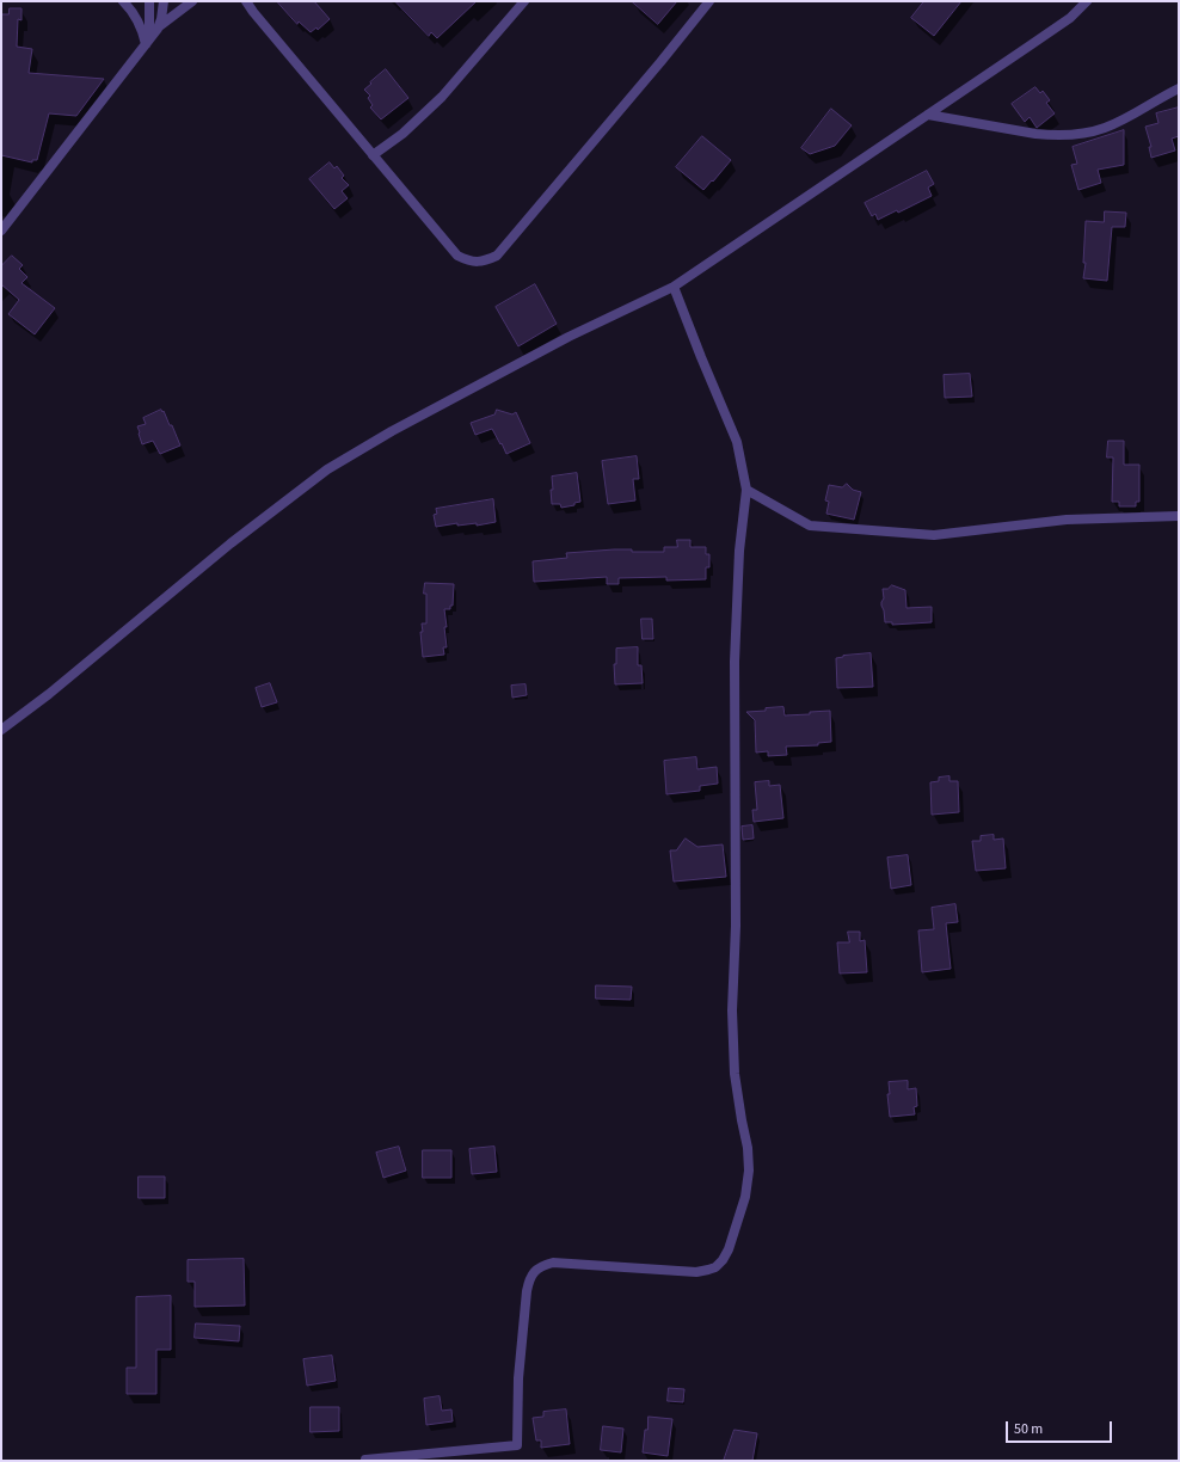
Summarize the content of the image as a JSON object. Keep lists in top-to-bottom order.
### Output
{
  "scale_bar": "50 m"
}
